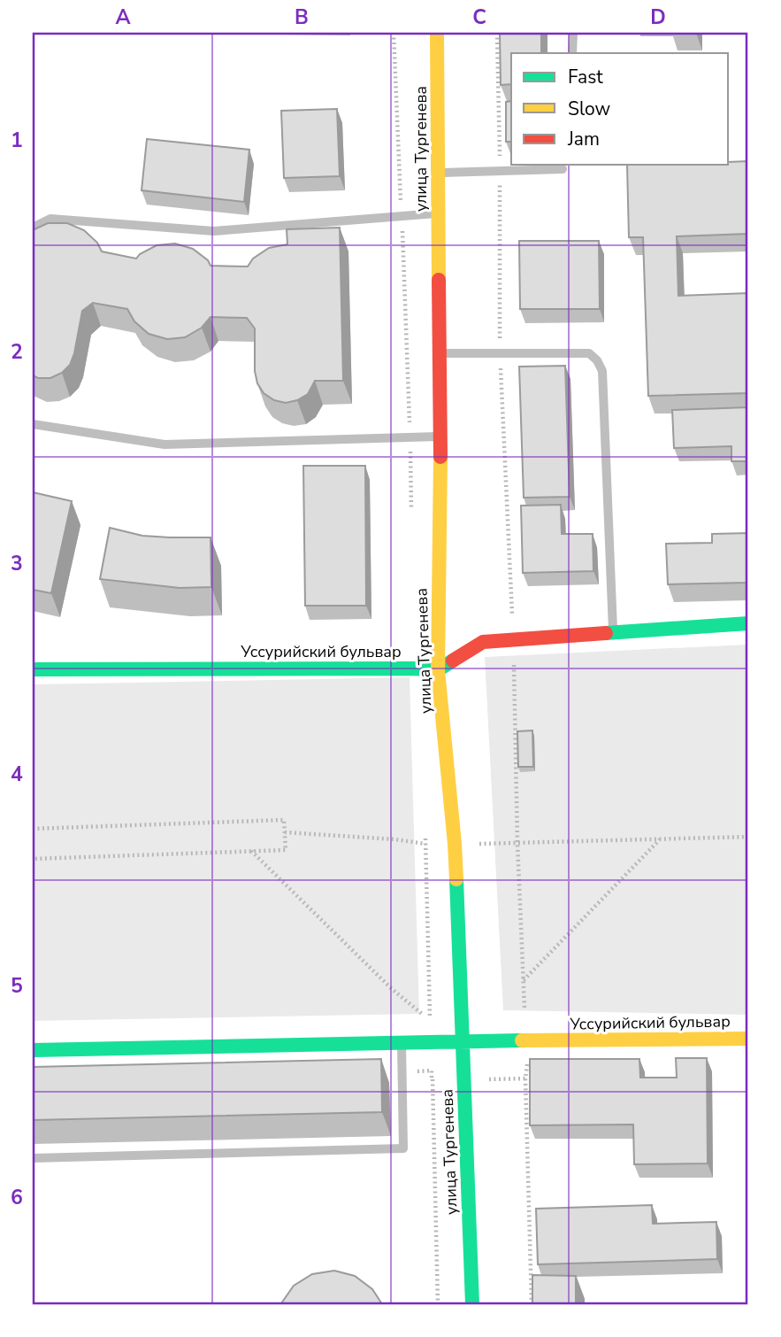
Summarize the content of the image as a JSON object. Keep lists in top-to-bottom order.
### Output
{
  "streets": {
    "street": ["улица Тургенева", "Уссурийский бульвар"]
  },
  "crossings": [
    ["улица Тургенева", "Уссурийский бульвар"]
  ],
  "legend": ["Fast", "Slow", "Jam"],
  "grid": {
    "columns": [
      "A",
      "B",
      "C",
      "D"
    ],
    "rows": [
      "1",
      "2",
      "3",
      "4",
      "5",
      "6"
    ]
  }
}
